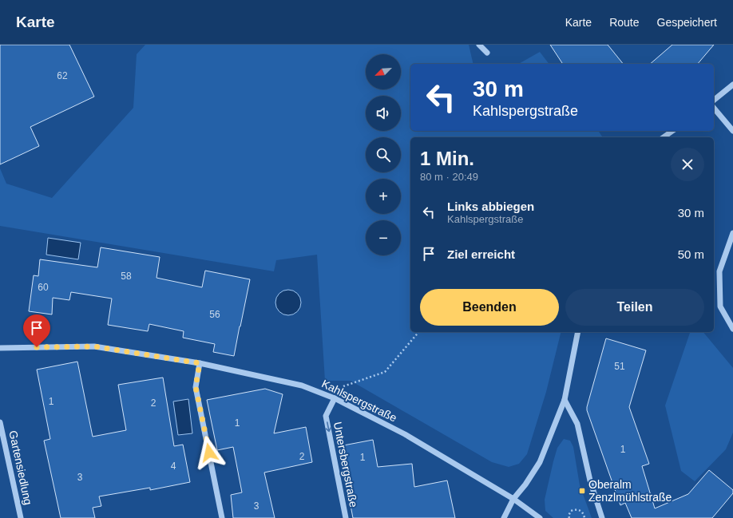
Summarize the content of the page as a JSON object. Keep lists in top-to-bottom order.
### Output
{
  "streets": {
    "street": ["Kahlspergstraße", "Untersbergstraße", "Gartensiedlung"]
  },
  "crossings": [
    ["Kahlspergstraße", "Untersbergstraße"]
  ],
  "one_way": ["Untersbergstraße"],
  "places": {
    "transit": ["Oberalm Zenzlmühlstraße"]
  },
  "house_numbers": [
    "62",
    "58",
    "60",
    "56",
    "51",
    "1",
    "2",
    "1",
    "1",
    "2",
    "1",
    "4",
    "3",
    "3"
  ],
  "north": "bottom left",
  "page": {
    "header": "Karte",
    "nav": ["Karte", "Route", "Gespeichert"],
    "map_buttons": ["+", "−"],
    "turn": ["30 m", "Kahlspergstraße"],
    "heading": ["1 Min.", "80 m · 20:49"],
    "list": [
      {
        "name": "Links abbiegen",
        "note": "Kahlspergstraße",
        "value": "30 m"
      },
      {
        "name": "Ziel erreicht",
        "value": "50 m"
      }
    ],
    "buttons": ["Beenden", "Teilen"]
  }
}
